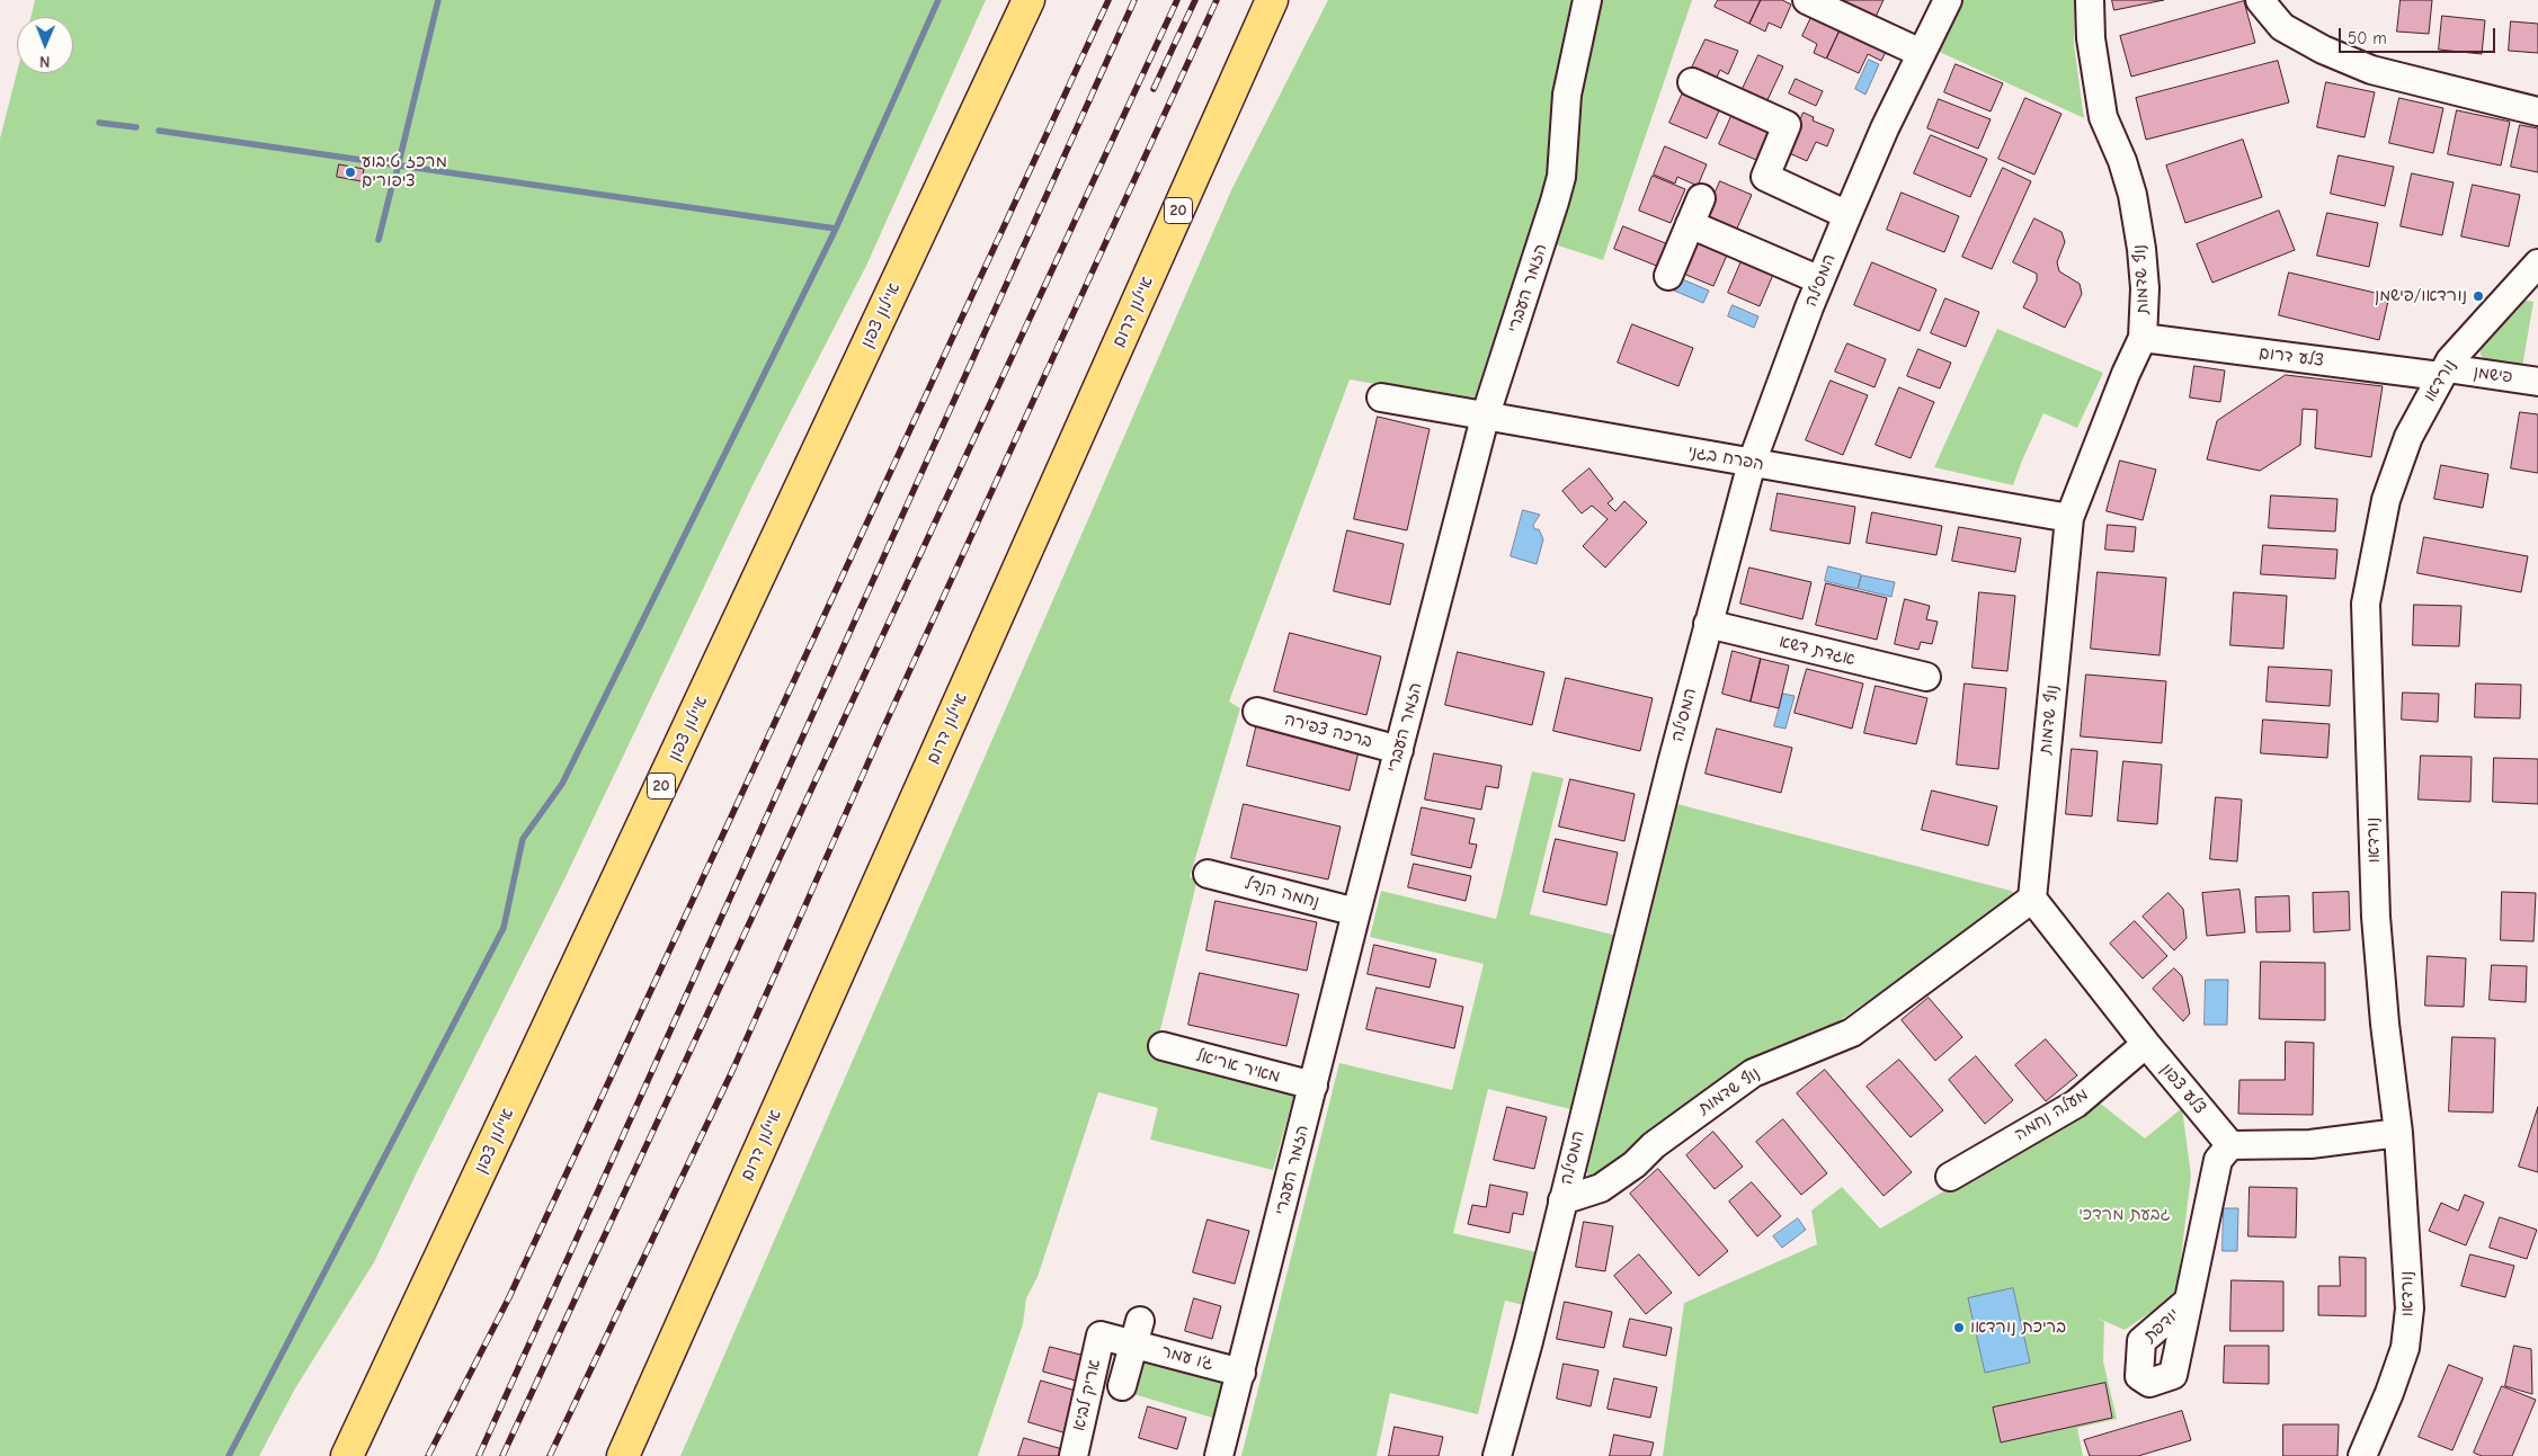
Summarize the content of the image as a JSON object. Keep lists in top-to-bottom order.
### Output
{
  "streets": {
    "highway": ["20", "איילון דרום", "איילון צפון"],
    "street": [
      "נוף שדמות",
      "המסילה",
      "הזמר העברי",
      "צלע דרום",
      "פישמן",
      "נורדאו",
      "הפרח בגני",
      "אגדת דשא",
      "ברכה צפירה",
      "נחמה הנדל",
      "מאיר אריאל",
      "צלע צפון",
      "מעלה נחמה",
      "יודפת",
      "ג׳ו עמר",
      "אריק לביא"
    ]
  },
  "crossings": [
    ["נוף שדמות", "המסילה"],
    ["נוף שדמות", "צלע דרום"],
    ["נוף שדמות", "הפרח בגני"],
    ["נוף שדמות", "צלע צפון"],
    ["המסילה", "הפרח בגני"],
    ["המסילה", "אגדת דשא"],
    ["הזמר העברי", "הפרח בגני"],
    ["הזמר העברי", "ברכה צפירה"],
    ["הזמר העברי", "נחמה הנדל"],
    ["הזמר העברי", "מאיר אריאל"],
    ["הזמר העברי", "ג׳ו עמר"],
    ["צלע דרום", "פישמן"],
    ["צלע דרום", "נורדאו"],
    ["פישמן", "נורדאו"],
    ["צלע צפון", "מעלה נחמה"],
    ["צלע צפון", "יודפת"],
    ["ג׳ו עמר", "אריק לביא"]
  ],
  "parks": ["גבעת מרדכי"],
  "places": ["מרכז טיבוע ציפורים", "נורדאו/פישמן", "בריכת נורדאו"],
  "scale_bar": "50 m",
  "north": "bottom"
}
